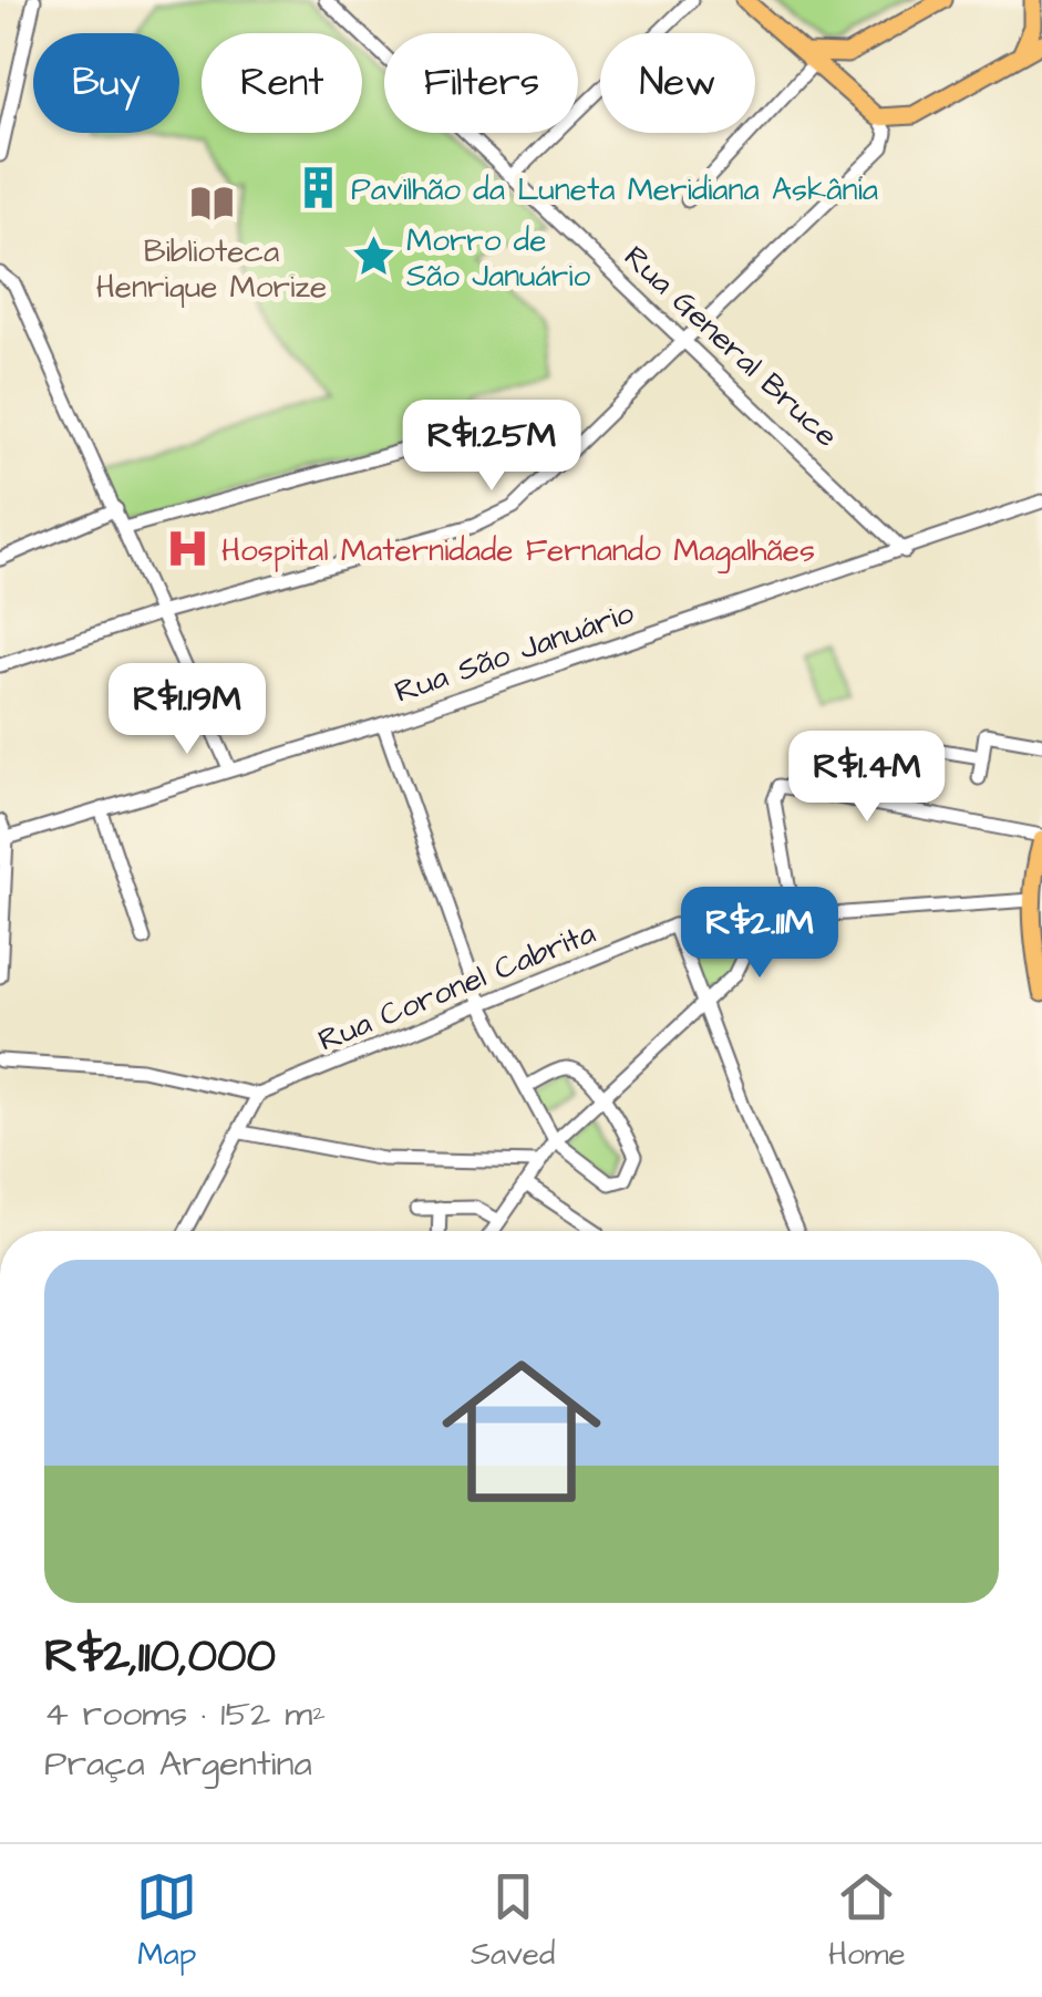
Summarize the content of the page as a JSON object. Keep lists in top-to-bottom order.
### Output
{
  "streets": {
    "street": ["Rua General Bruce", "Rua São Januário", "Rua Coronel Cabrita"]
  },
  "crossings": [
    ["Rua General Bruce", "Rua São Januário"]
  ],
  "places": {
    "building": ["Pavilhão da Luneta Meridiana Askânia"],
    "library": ["Biblioteca Henrique Morize"],
    "place": ["Morro de São Januário"],
    "hospital": ["Hospital Maternidade Fernando Magalhães"]
  },
  "page": {
    "chip": [
      "Buy",
      "Rent",
      "Filters",
      "New"
    ],
    "price": [
      "R$1.25M",
      "R$1.19M",
      "R$1.4M",
      "R$2.11M"
    ],
    "list": [
      {
        "name": "R$2,110,000",
        "note": "4 rooms · 152 m² · Praça Argentina"
      }
    ],
    "tabs": ["Map", "Saved", "Home"]
  }
}
